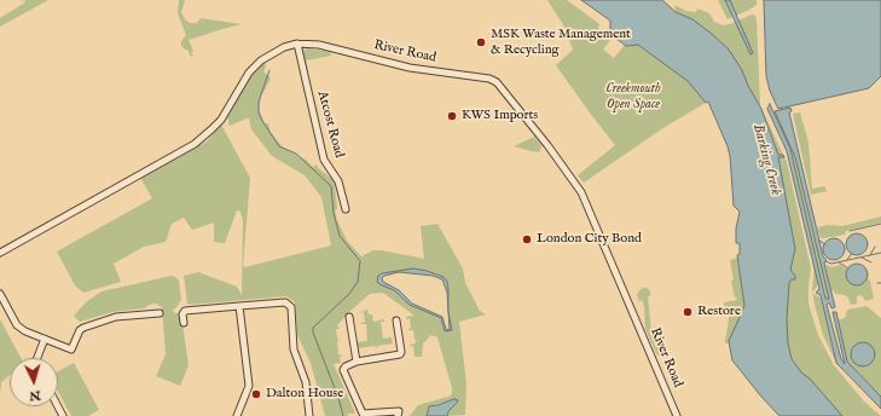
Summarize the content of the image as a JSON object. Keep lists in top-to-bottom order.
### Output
{
  "streets": {
    "street": ["River Road", "Atcost Road"]
  },
  "crossings": [
    ["River Road", "Atcost Road"]
  ],
  "water": ["Barking Creek"],
  "parks": ["Creekmouth Open Space"],
  "places": [
    "MSK Waste Management & Recycling",
    "KWS Imports",
    "London City Bond",
    "Restore",
    "Dalton House"
  ],
  "north": "bottom"
}
